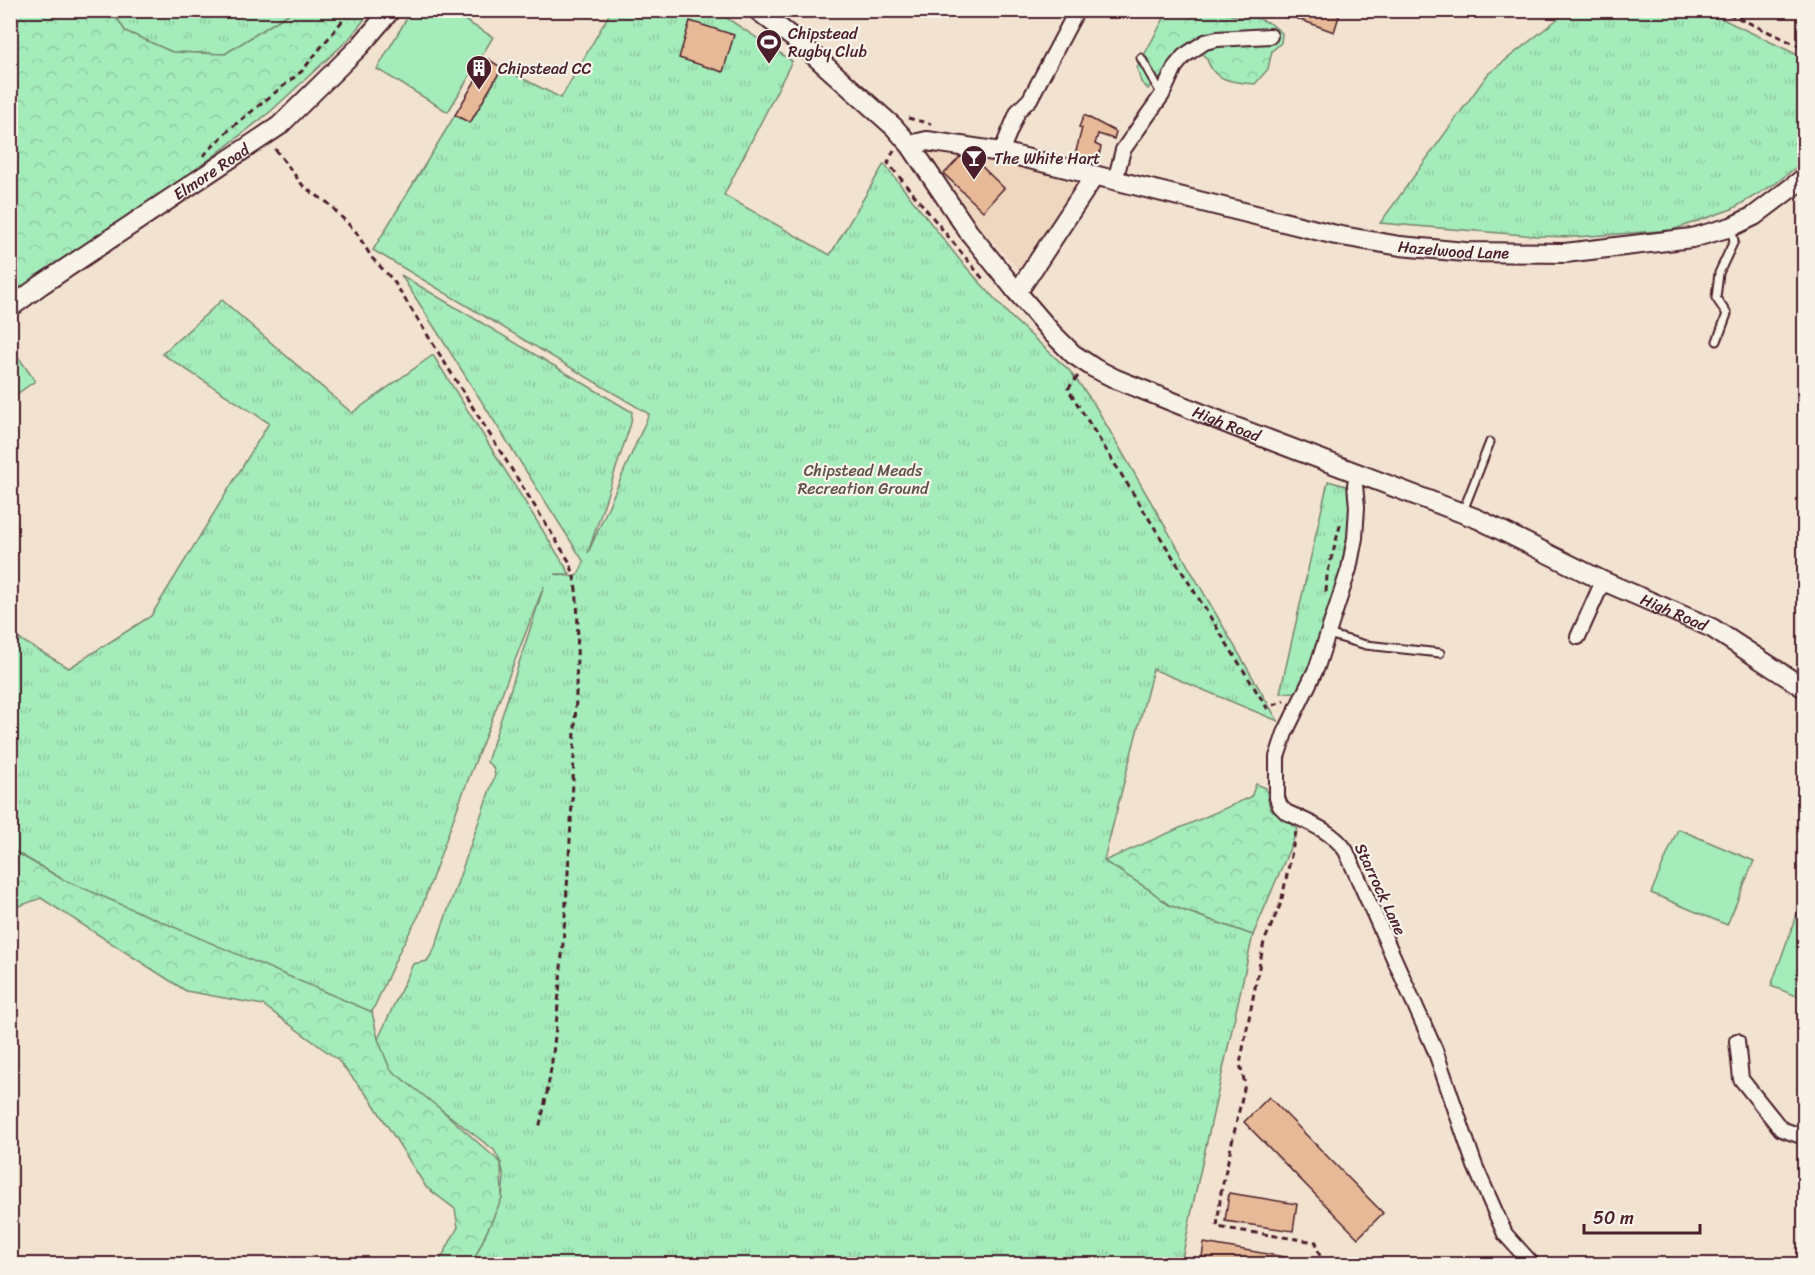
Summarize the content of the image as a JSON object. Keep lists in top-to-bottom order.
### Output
{
  "streets": {
    "street": [
      "Elmore Road",
      "Hazelwood Lane",
      "High Road",
      "Starrock Lane"
    ]
  },
  "crossings": [
    ["Hazelwood Lane", "High Road"],
    ["High Road", "Starrock Lane"]
  ],
  "parks": ["Chipstead Meads Recreation Ground"],
  "places": {
    "sports": ["Chipstead Rugby Club"],
    "building": ["Chipstead CC"],
    "bar": ["The White Hart"]
  },
  "scale_bar": "50 m"
}
